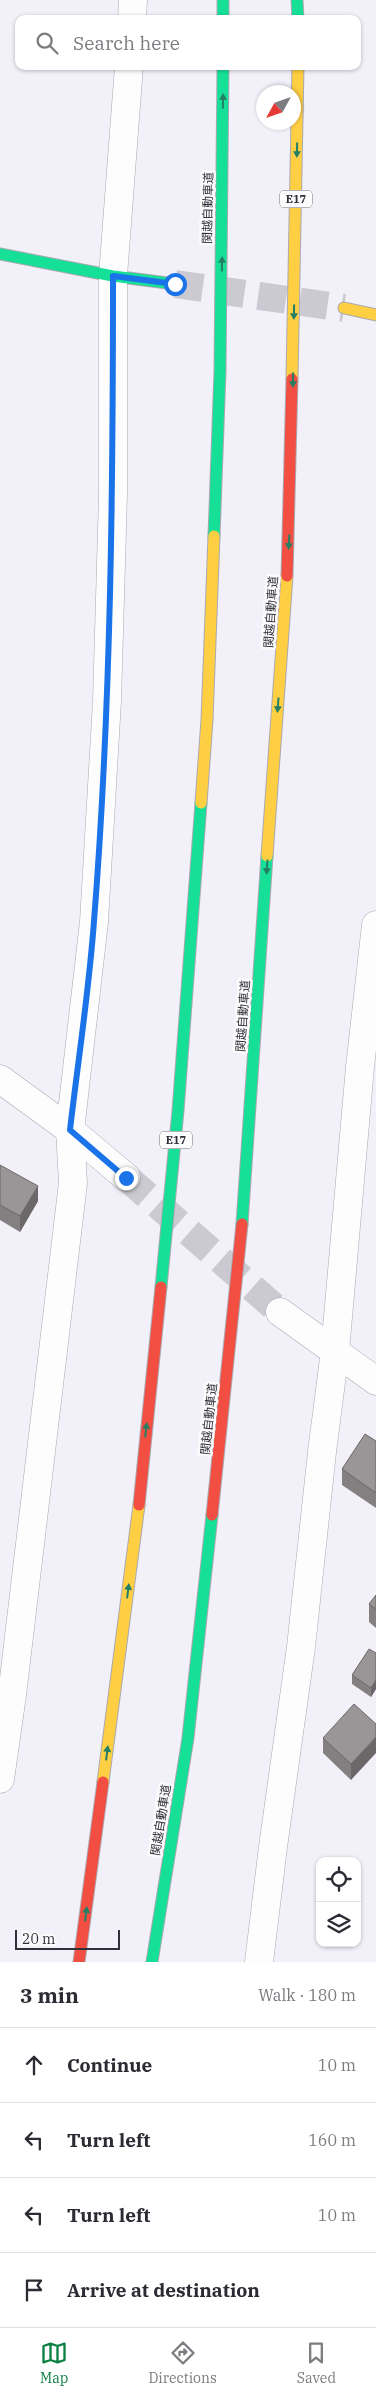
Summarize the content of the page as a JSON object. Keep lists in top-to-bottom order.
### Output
{
  "streets": {
    "main road": ["E17", "関越自動車道"]
  },
  "scale_bar": "20 m",
  "north": "bottom left",
  "page": {
    "search": "Search here",
    "scale": "20 m",
    "heading": ["3 min", "Walk · 180 m"],
    "list": [
      ["Continue", "10 m"],
      ["Turn left", "160 m"],
      ["Turn left", "10 m"],
      "Arrive at destination"
    ],
    "nav": ["Map", "Directions", "Saved"]
  }
}
